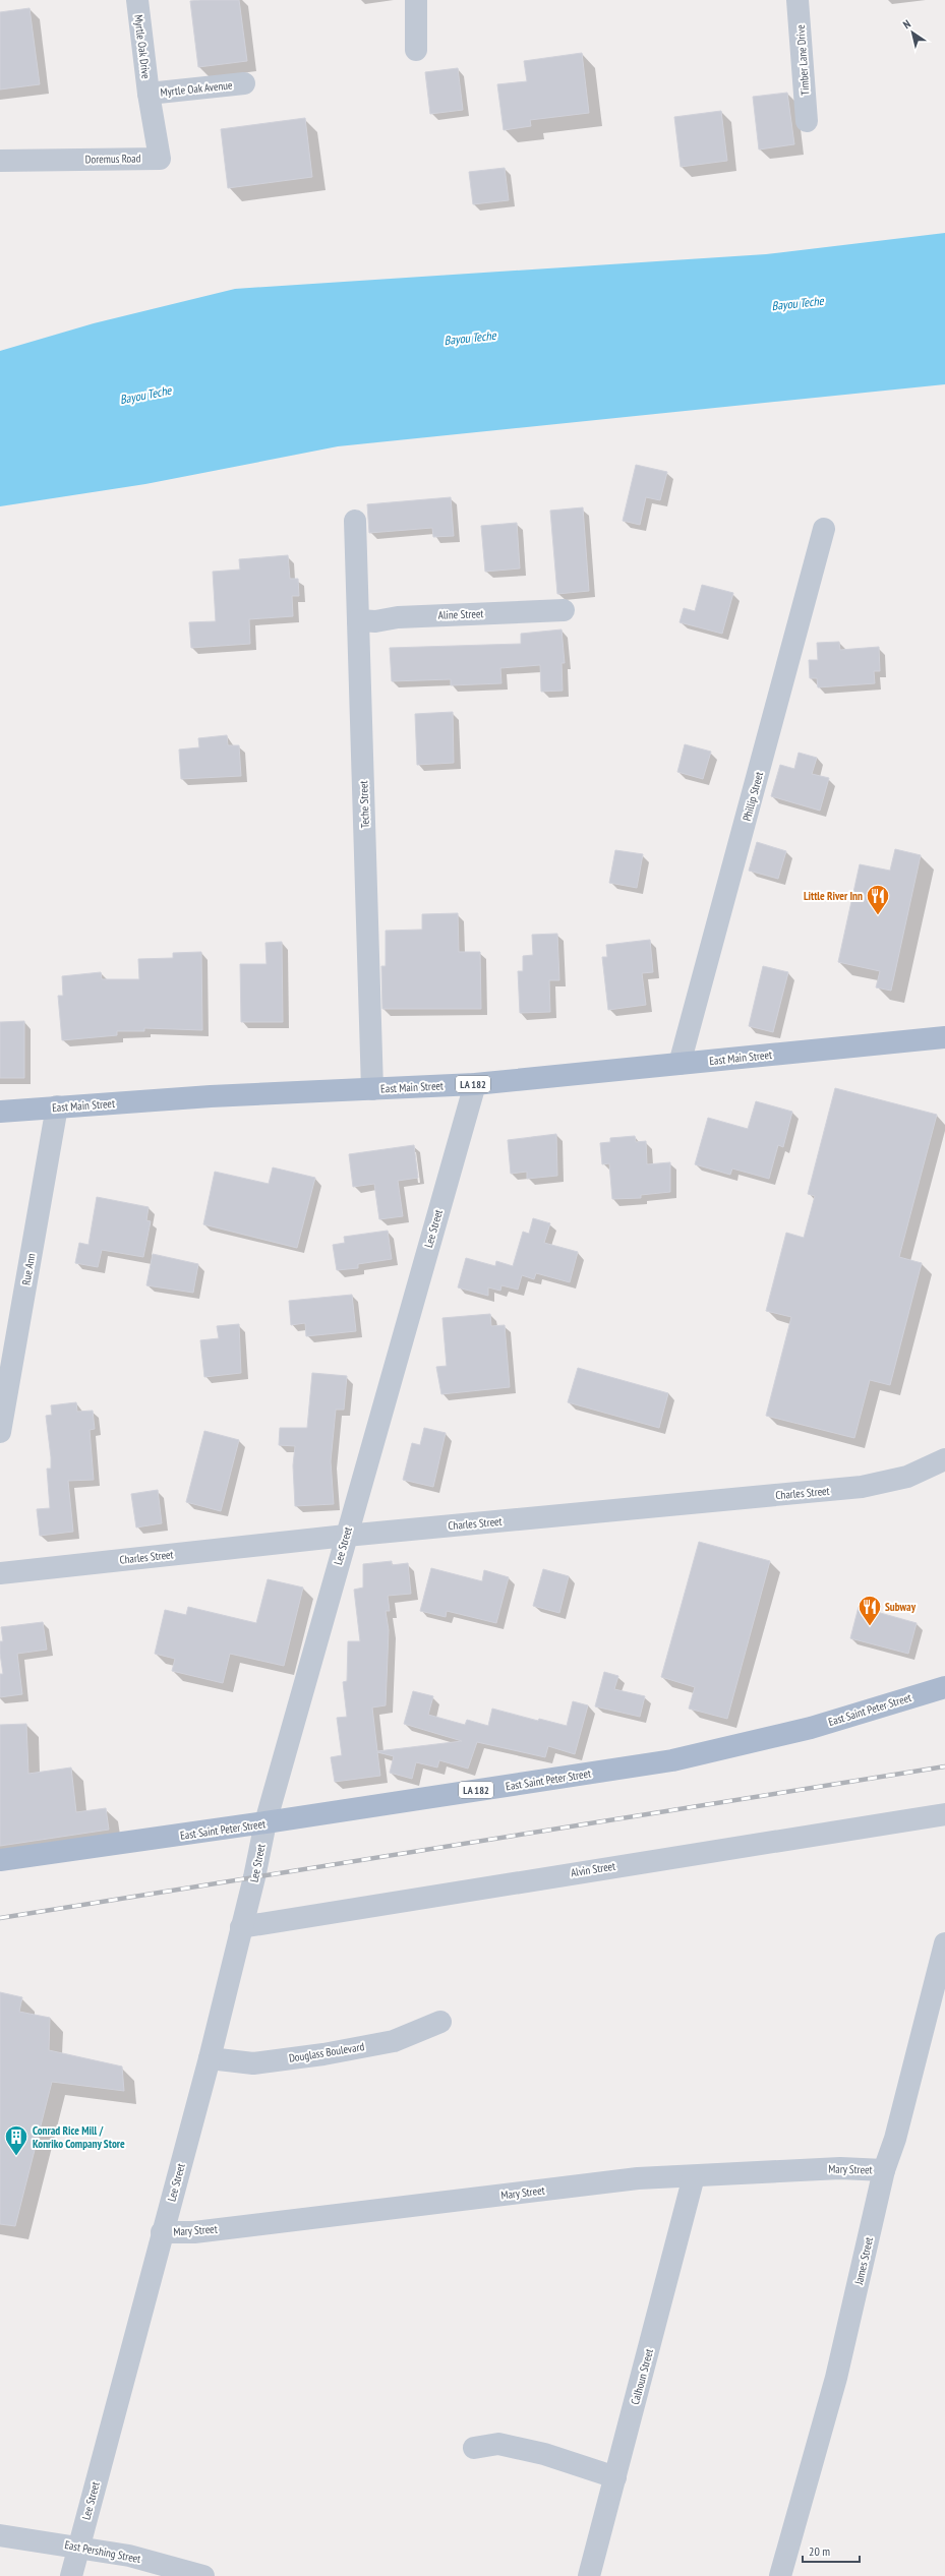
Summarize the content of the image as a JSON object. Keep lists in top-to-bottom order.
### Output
{
  "streets": {
    "main road": ["East Main Street", "LA 182", "East Saint Peter Street"],
    "street": [
      "Myrtle Oak Drive",
      "Timber Lane Drive",
      "Myrtle Oak Avenue",
      "Doremus Road",
      "Aline Street",
      "Phillip Street",
      "Teche Street",
      "Lee Street",
      "Rue Ann",
      "Charles Street",
      "Alvin Street",
      "Douglass Boulevard",
      "Mary Street",
      "James Street",
      "Calhoun Street",
      "East Pershing Street"
    ]
  },
  "crossings": [
    ["Myrtle Oak Drive", "Myrtle Oak Avenue"],
    ["Myrtle Oak Drive", "Doremus Road"],
    ["Myrtle Oak Avenue", "Doremus Road"],
    ["Aline Street", "Teche Street"],
    ["Phillip Street", "East Main Street"],
    ["Teche Street", "East Main Street"],
    ["East Main Street", "Lee Street"],
    ["East Main Street", "Rue Ann"],
    ["Lee Street", "Charles Street"],
    ["Lee Street", "East Saint Peter Street"],
    ["Lee Street", "Alvin Street"],
    ["Lee Street", "Douglass Boulevard"],
    ["Lee Street", "Mary Street"],
    ["Lee Street", "East Pershing Street"],
    ["Mary Street", "James Street"],
    ["Mary Street", "Calhoun Street"]
  ],
  "water": ["Bayou Teche"],
  "places": {
    "restaurant": ["Little River Inn", "Subway"],
    "building": ["Conrad Rice Mill / Konriko Company Store"]
  },
  "scale_bar": "20 m",
  "north": "top left"
}
